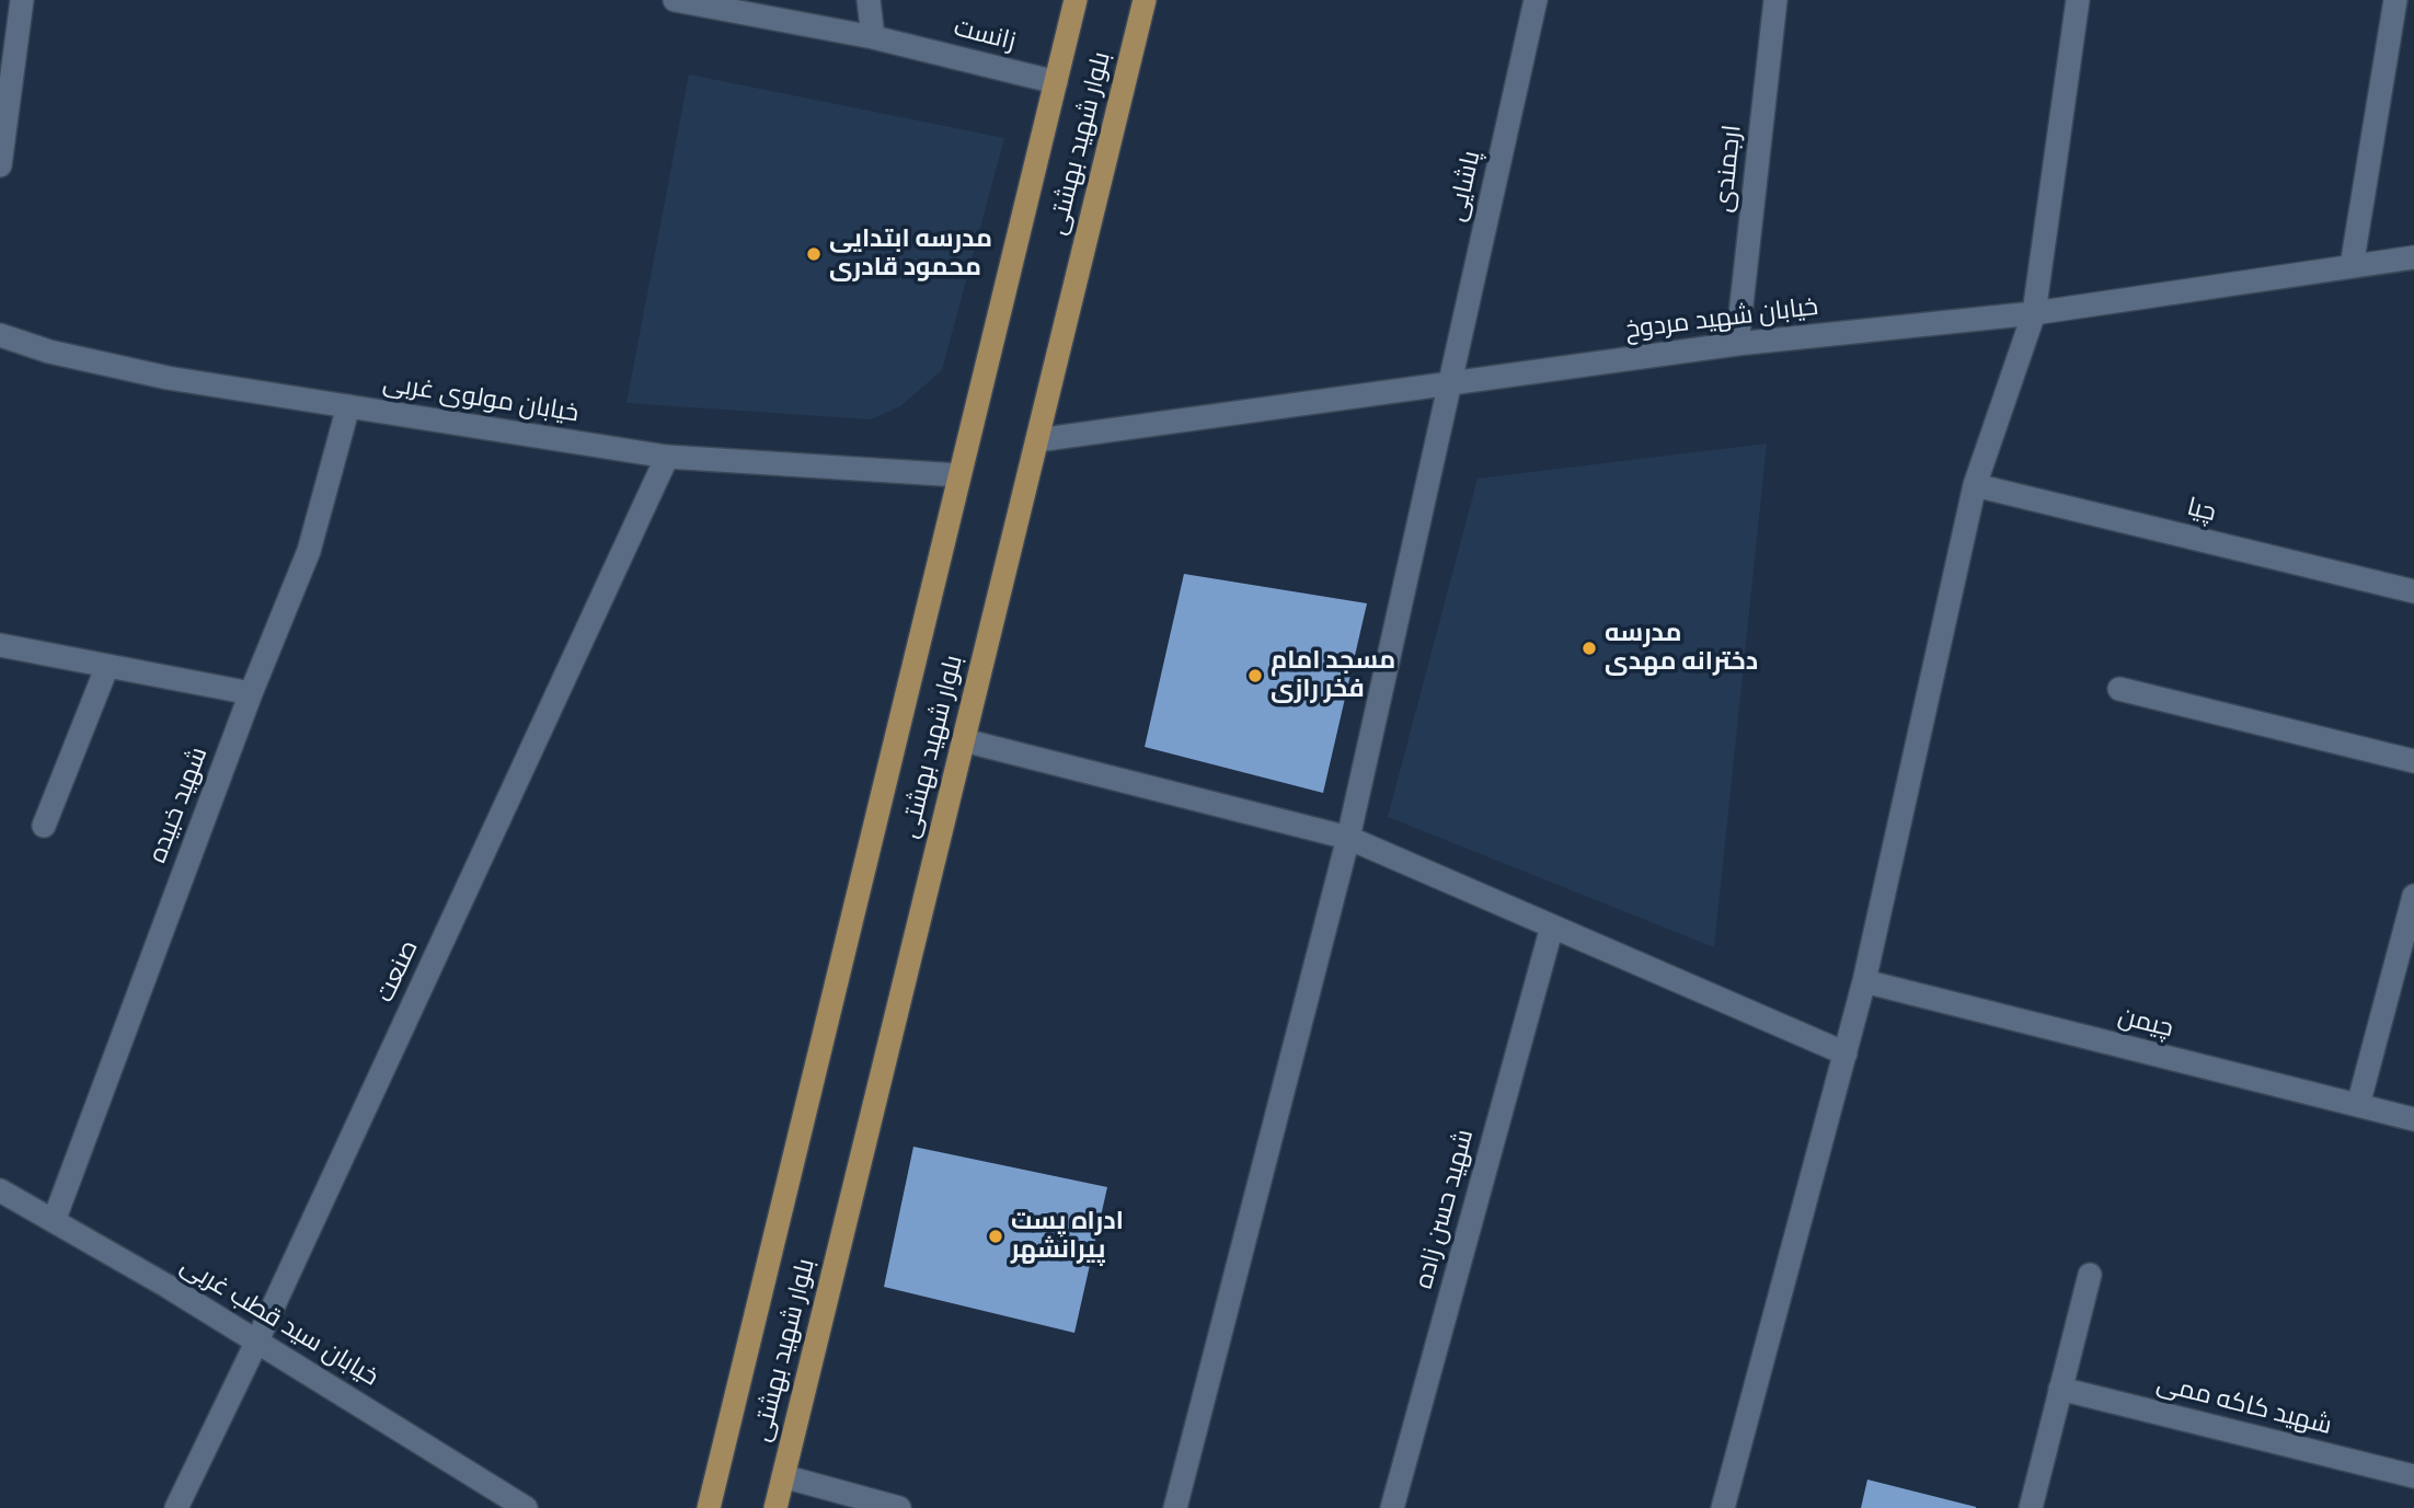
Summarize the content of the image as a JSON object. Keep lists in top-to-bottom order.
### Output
{
  "streets": {
    "main road": ["بلوار شهید بهشتی"],
    "street": [
      "زانست",
      "ارجمندی",
      "پاشایی",
      "خیابان شهید مردوخ",
      "خیابان مولوی غربی",
      "چیا",
      "شهید خبیده",
      "صنعت",
      "چیمن",
      "شهید حسن زاده",
      "خیابان سید قطب غربی",
      "شهید کاکه ممی"
    ]
  },
  "crossings": [
    ["زانست", "بلوار شهید بهشتی"],
    ["بلوار شهید بهشتی", "خیابان شهید مردوخ"],
    ["بلوار شهید بهشتی", "خیابان مولوی غربی"],
    ["ارجمندی", "خیابان شهید مردوخ"],
    ["پاشایی", "خیابان شهید مردوخ"],
    ["خیابان مولوی غربی", "شهید خبیده"],
    ["خیابان مولوی غربی", "صنعت"],
    ["شهید خبیده", "خیابان سید قطب غربی"],
    ["صنعت", "خیابان سید قطب غربی"]
  ],
  "places": [
    "مدرسه ابتدایى محمود قادرى",
    "مدرسه دخترانه مهدی",
    "مسجد امام فخر رازی",
    "ادراه پست پیرانشهر"
  ]
}
